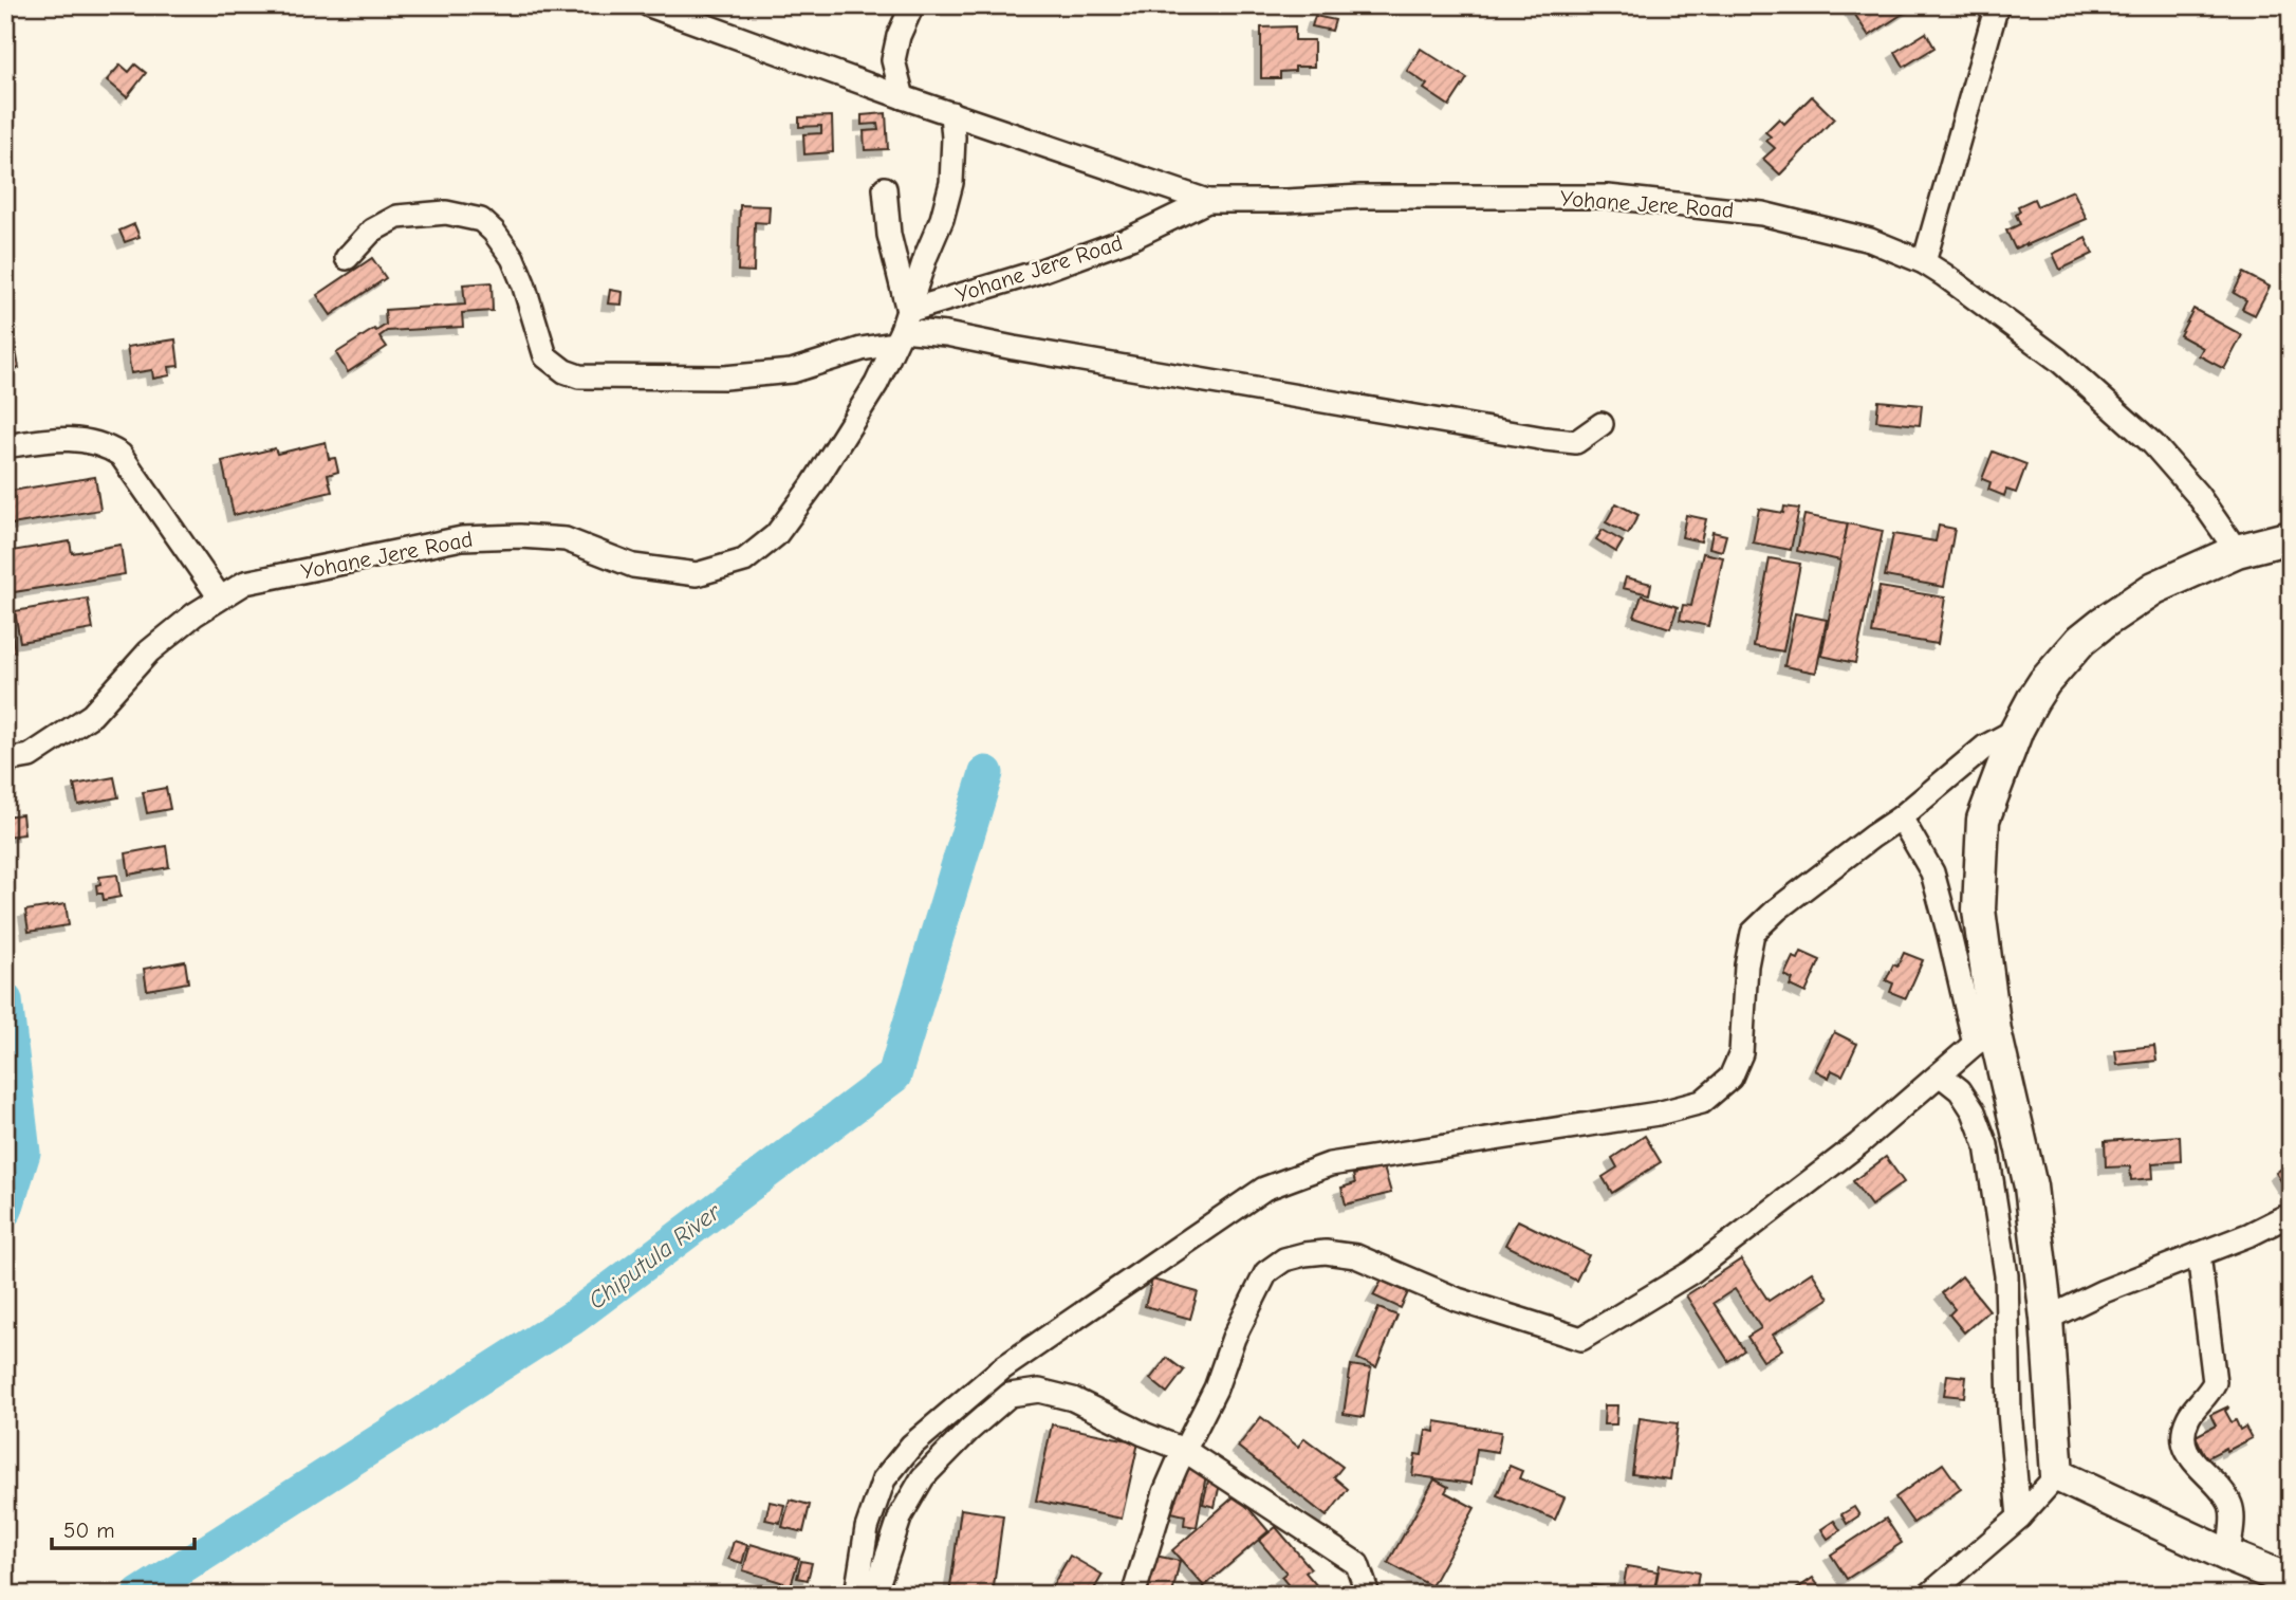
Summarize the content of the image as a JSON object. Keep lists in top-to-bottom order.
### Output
{
  "streets": {
    "street": ["Yohane Jere Road"]
  },
  "water": ["Chiputula River"],
  "scale_bar": "50 m"
}
